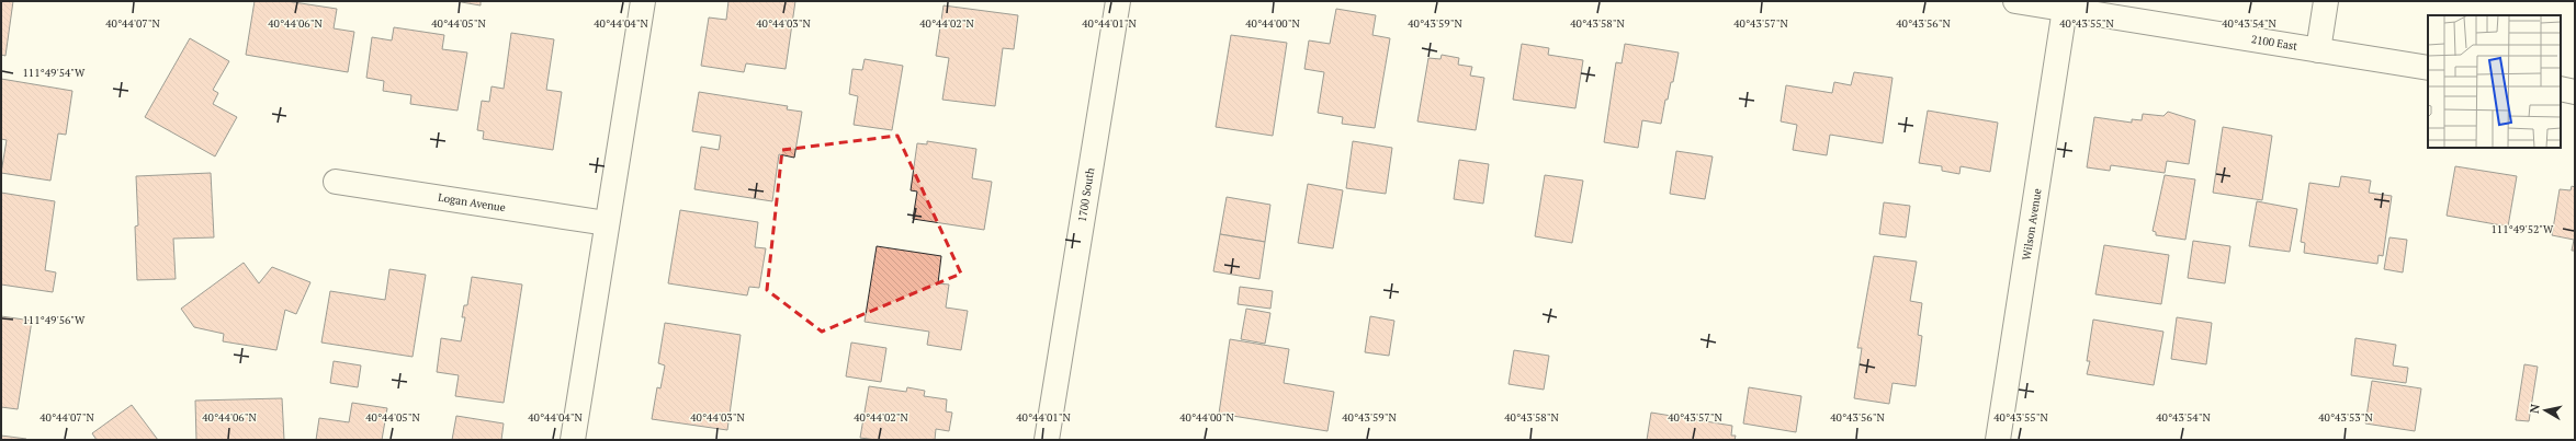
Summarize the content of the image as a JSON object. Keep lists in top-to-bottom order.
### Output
{
  "streets": {
    "street": [
      "2100 East",
      "1700 South",
      "Logan Avenue",
      "Wilson Avenue"
    ]
  },
  "crossings": [
    ["2100 East", "Wilson Avenue"]
  ],
  "north": "left",
  "coordinates": [
    "40°44'07\"N",
    "40°44'06\"N",
    "40°44'05\"N",
    "40°44'04\"N",
    "40°44'03\"N",
    "40°44'02\"N",
    "40°44'01\"N",
    "40°44'00\"N",
    "40°43'59\"N",
    "40°43'58\"N",
    "40°43'57\"N",
    "40°43'56\"N",
    "40°43'55\"N",
    "40°43'54\"N",
    "111°49'54\"W",
    "111°49'52\"W",
    "111°49'56\"W",
    "40°43'53\"N"
  ]
}
